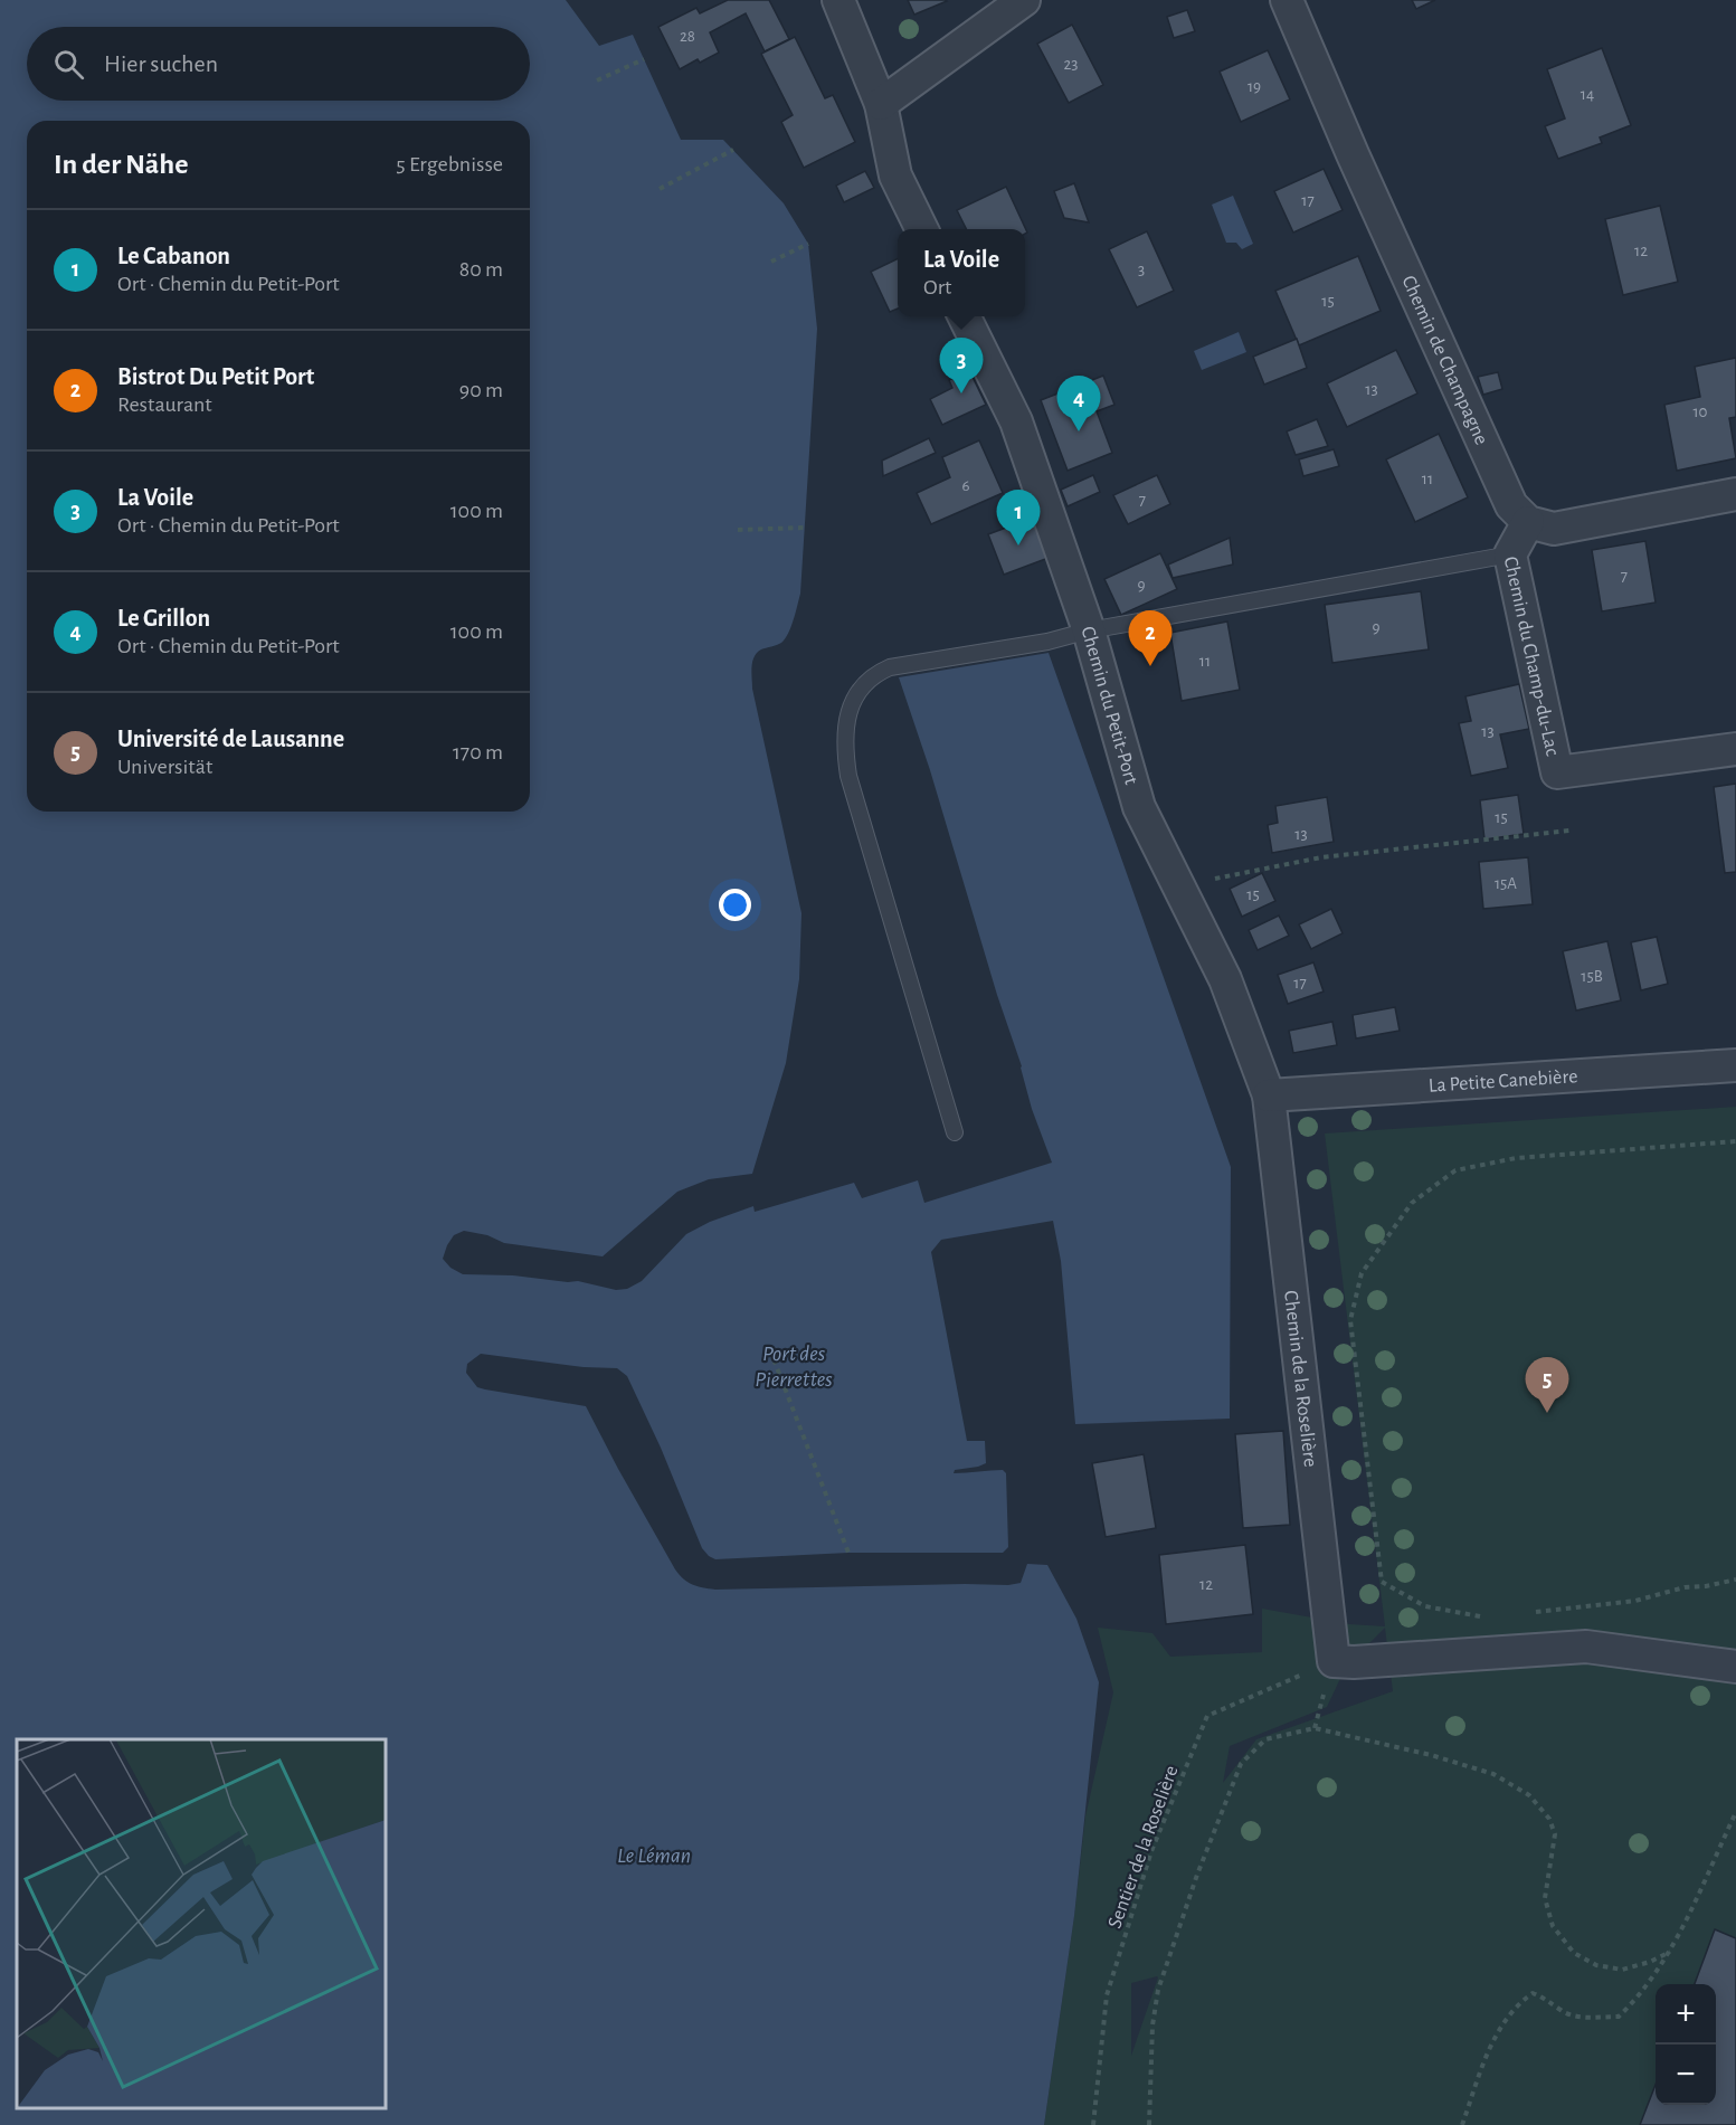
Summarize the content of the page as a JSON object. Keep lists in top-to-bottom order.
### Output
{
  "streets": {
    "street": [
      "Chemin de Champagne",
      "Chemin du Champ-du-Lac",
      "Chemin du Petit-Port",
      "La Petite Canebière",
      "Chemin de la Roselière"
    ],
    "path": ["Sentier de la Roselière"]
  },
  "crossings": [
    ["Chemin de Champagne", "Chemin du Champ-du-Lac"],
    ["Chemin du Petit-Port", "La Petite Canebière"],
    ["Chemin du Petit-Port", "Chemin de la Roselière"],
    ["La Petite Canebière", "Chemin de la Roselière"],
    ["Chemin de la Roselière", "Sentier de la Roselière"]
  ],
  "water": ["Port des Pierrettes", "Le Léman"],
  "house_numbers": [
    "28",
    "23",
    "19",
    "14",
    "17",
    "12",
    "3",
    "15",
    "13",
    "10",
    "11",
    "6",
    "7",
    "7",
    "9",
    "9",
    "11",
    "13",
    "15",
    "13",
    "15A",
    "15",
    "15B",
    "17",
    "12"
  ],
  "page": {
    "search": "Hier suchen",
    "heading": ["In der Nähe", "5 Ergebnisse"],
    "list": [
      {
        "mark": "1",
        "name": "Le Cabanon",
        "note": "Ort · Chemin du Petit-Port",
        "value": "80 m"
      },
      {
        "mark": "2",
        "name": "Bistrot Du Petit Port",
        "note": "Restaurant",
        "value": "90 m"
      },
      {
        "mark": "3",
        "name": "La Voile",
        "note": "Ort · Chemin du Petit-Port",
        "value": "100 m"
      },
      {
        "mark": "4",
        "name": "Le Grillon",
        "note": "Ort · Chemin du Petit-Port",
        "value": "100 m"
      },
      {
        "mark": "5",
        "name": "Université de Lausanne",
        "note": "Universität",
        "value": "170 m"
      }
    ],
    "popup": ["La Voile", "Ort"],
    "pins": [
      "3",
      "4",
      "1",
      "2",
      "5"
    ],
    "map_buttons": ["+", "−"]
  }
}
